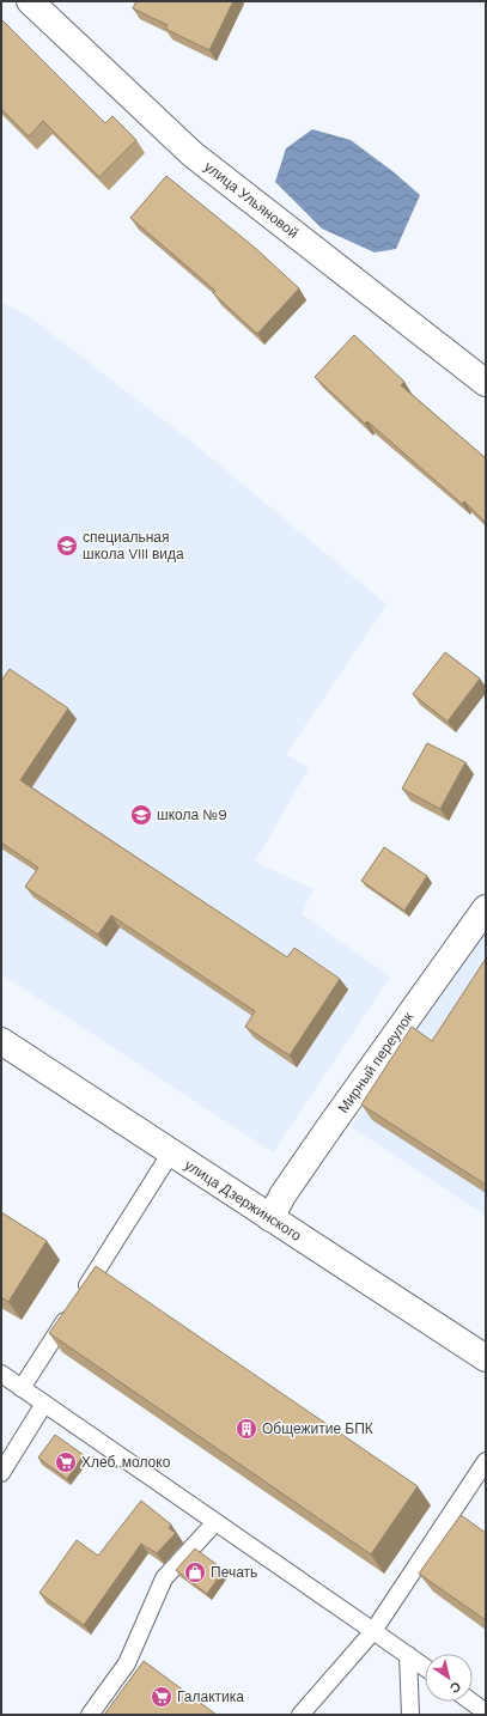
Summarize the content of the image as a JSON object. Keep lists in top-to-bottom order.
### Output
{
  "streets": {
    "street": ["улица Ульяновой", "Мирный переулок", "улица Дзержинского"]
  },
  "crossings": [
    ["Мирный переулок", "улица Дзержинского"]
  ],
  "places": {
    "school or university": ["специальная школа VIII вида", "школа №9"],
    "building": ["Общежитие БПК"],
    "supermarket": ["Хлеб, молоко", "Галактика"],
    "shop": ["Печать"]
  },
  "north": "bottom right"
}
